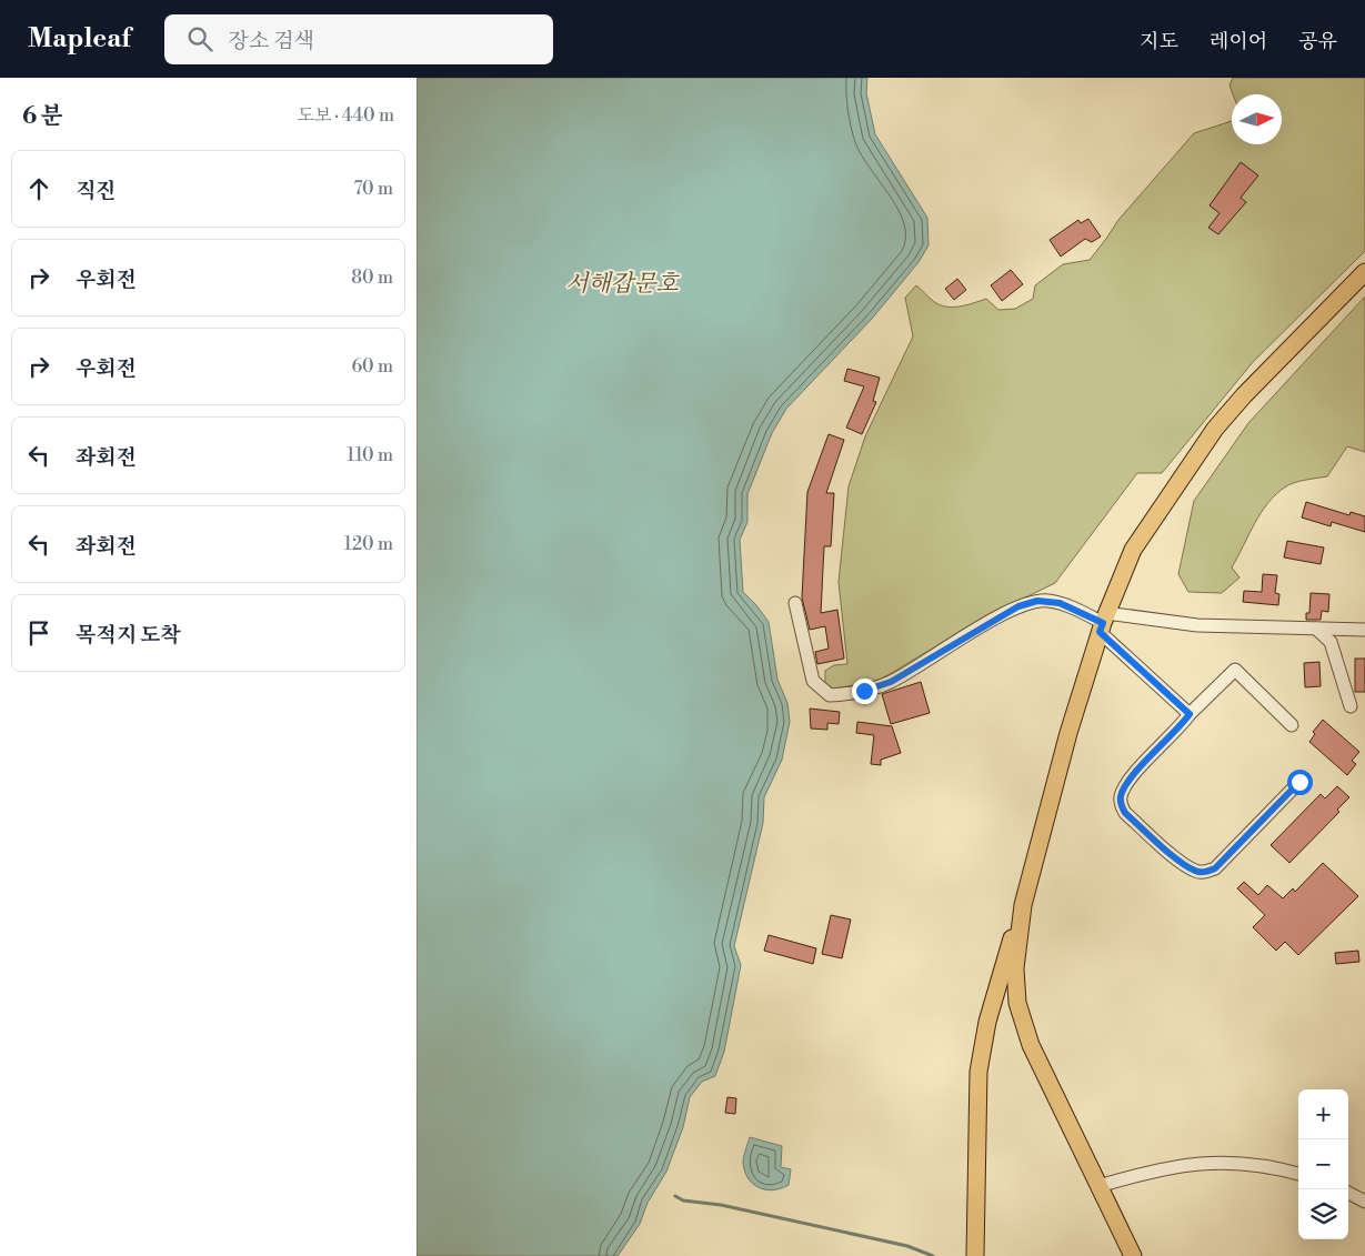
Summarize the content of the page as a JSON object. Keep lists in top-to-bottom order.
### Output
{
  "water": ["서해갑문호"],
  "north": "right",
  "page": {
    "header": "Mapleaf",
    "search": "장소 검색",
    "nav": ["지도", "레이어", "공유"],
    "heading": ["6 분", "도보 · 440 m"],
    "list": [
      ["직진", "70 m"],
      ["우회전", "80 m"],
      ["우회전", "60 m"],
      ["좌회전", "110 m"],
      ["좌회전", "120 m"],
      "목적지 도착"
    ],
    "map_buttons": ["+", "−"]
  }
}
